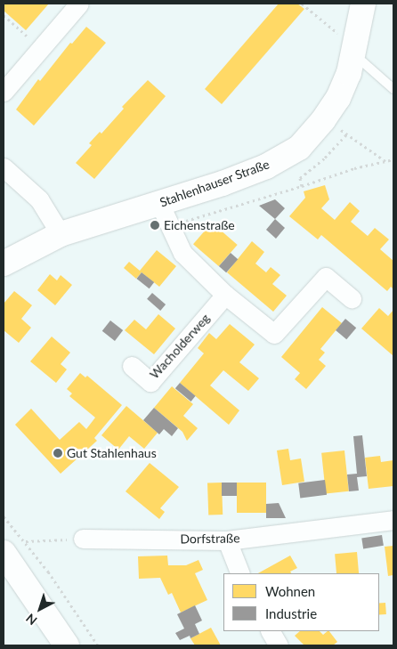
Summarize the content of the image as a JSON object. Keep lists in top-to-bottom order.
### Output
{
  "streets": {
    "street": ["Stahlenhauser Straße", "Wacholderweg", "Dorfstraße"]
  },
  "places": ["Eichenstraße", "Gut Stahlenhaus"],
  "legend": ["Wohnen", "Industrie"],
  "north": "bottom left"
}
